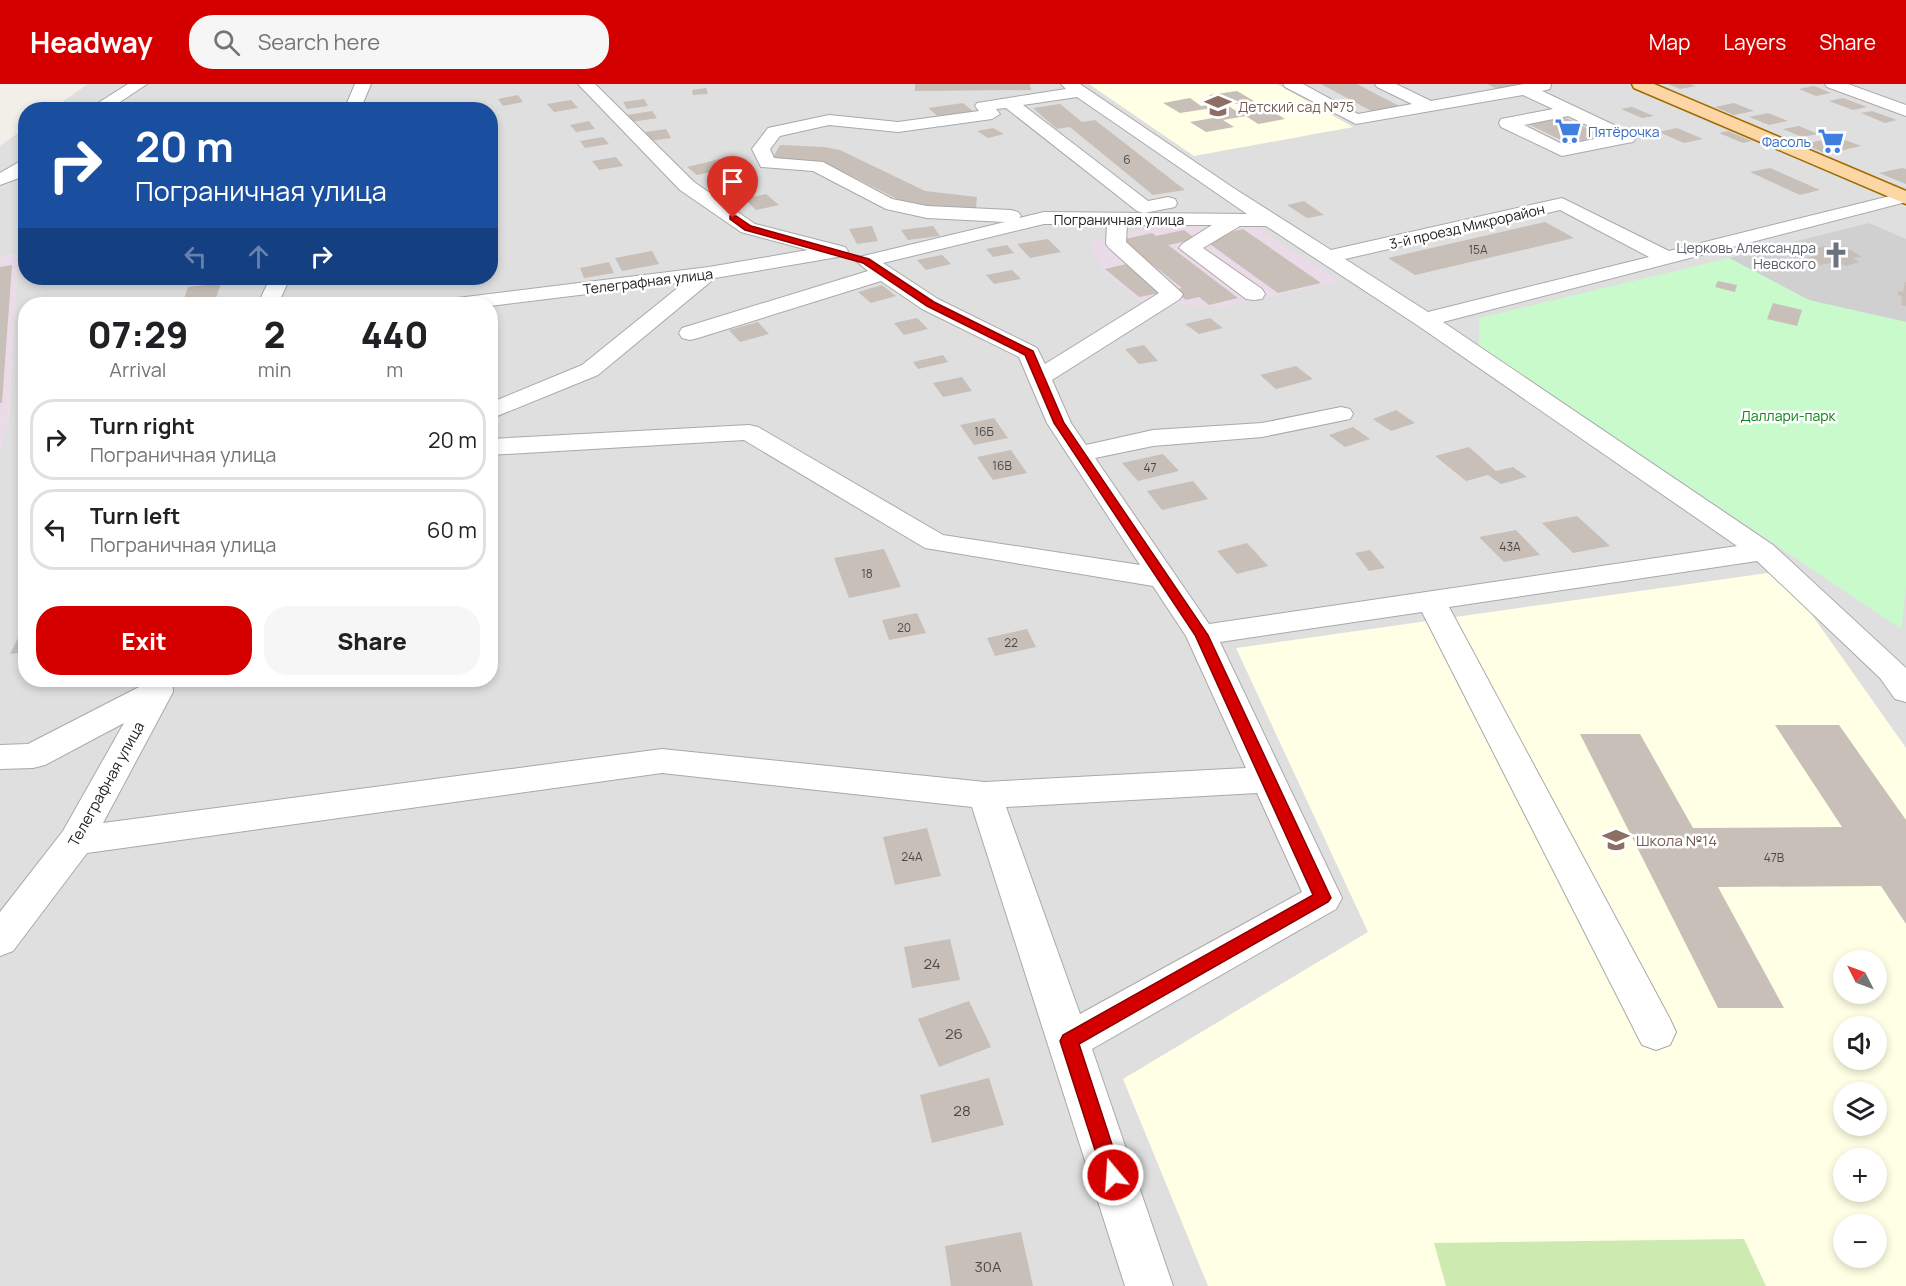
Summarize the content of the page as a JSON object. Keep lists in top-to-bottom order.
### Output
{
  "streets": {
    "street": ["Пограничная улица", "3-й проезд Микрорайон", "Телеграфная улица"]
  },
  "parks": ["Даллари-парк"],
  "places": {
    "school or university": ["Детский сад №75", "Школа №14"],
    "supermarket": ["Пятёрочка", "Фасоль"],
    "church": ["Церковь Александра Невского"]
  },
  "house_numbers": [
    "6",
    "15А",
    "16Б",
    "16В",
    "47",
    "43А",
    "18",
    "20",
    "22",
    "24А",
    "47В",
    "24",
    "26",
    "28",
    "30А"
  ],
  "north": "top left",
  "page": {
    "header": "Headway",
    "search": "Search here",
    "nav": ["Map", "Layers", "Share"],
    "turn": ["20 m", "Пограничная улица"],
    "eta": [
      "07:29",
      "Arrival",
      "2",
      "min",
      "440",
      "m"
    ],
    "list": [
      {
        "name": "Turn right",
        "note": "Пограничная улица",
        "value": "20 m"
      },
      {
        "name": "Turn left",
        "note": "Пограничная улица",
        "value": "60 m"
      }
    ],
    "buttons": ["Exit", "Share"],
    "map_buttons": ["+", "−"]
  }
}
